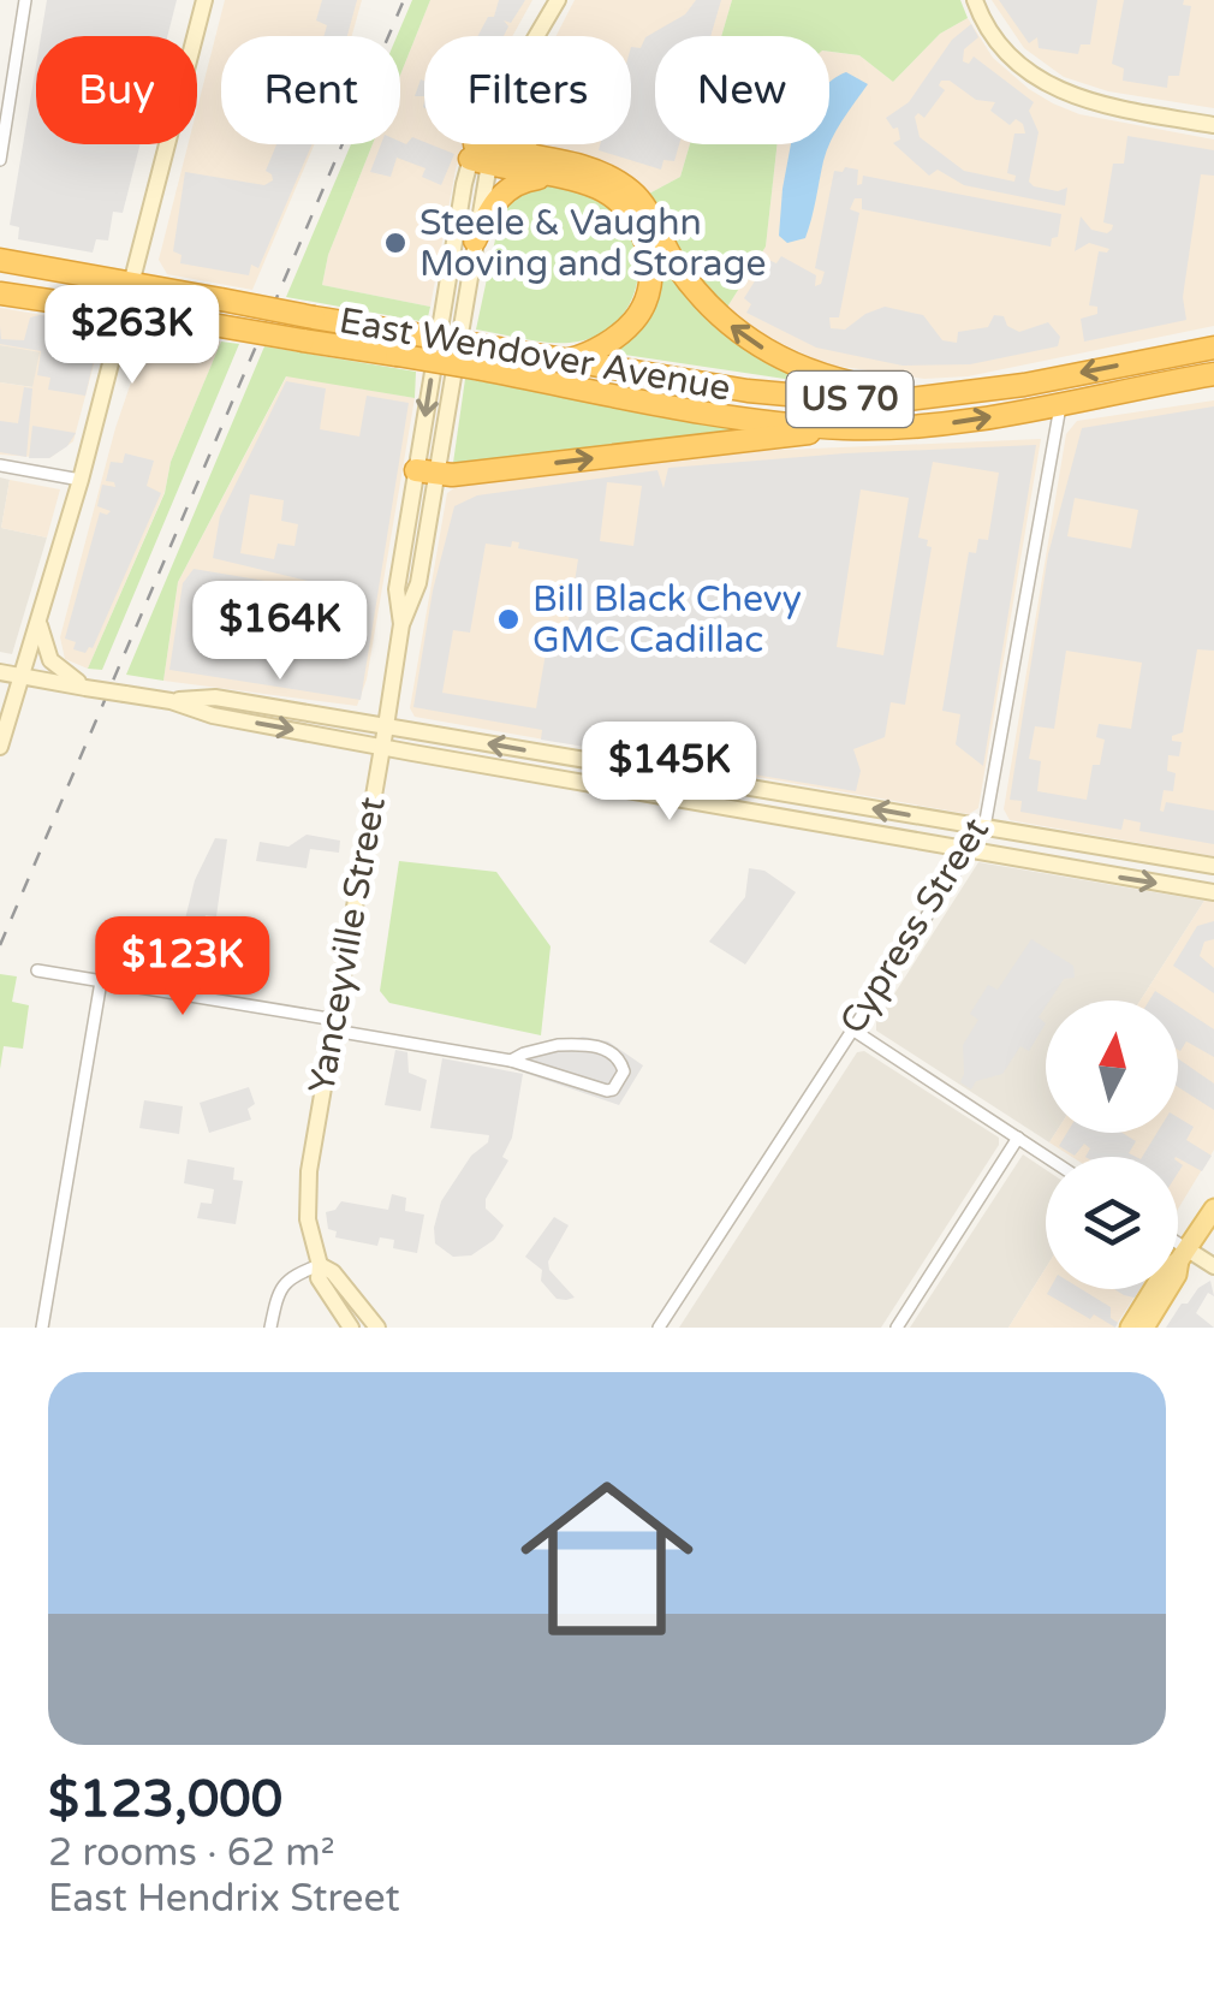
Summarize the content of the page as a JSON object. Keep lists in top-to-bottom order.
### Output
{
  "streets": {
    "highway": ["East Wendover Avenue", "US 70"],
    "main road": ["Yanceyville Street"],
    "street": ["Cypress Street"]
  },
  "crossings": [
    ["East Wendover Avenue", "Cypress Street"]
  ],
  "places": ["Steele & Vaughn Moving and Storage", "Bill Black Chevy GMC Cadillac"],
  "north": "top",
  "page": {
    "chip": [
      "Buy",
      "Rent",
      "Filters",
      "New"
    ],
    "price": [
      "$263K",
      "$164K",
      "$145K",
      "$123K"
    ],
    "list": [
      {
        "name": "$123,000",
        "note": "2 rooms · 62 m² · East Hendrix Street"
      }
    ]
  }
}
